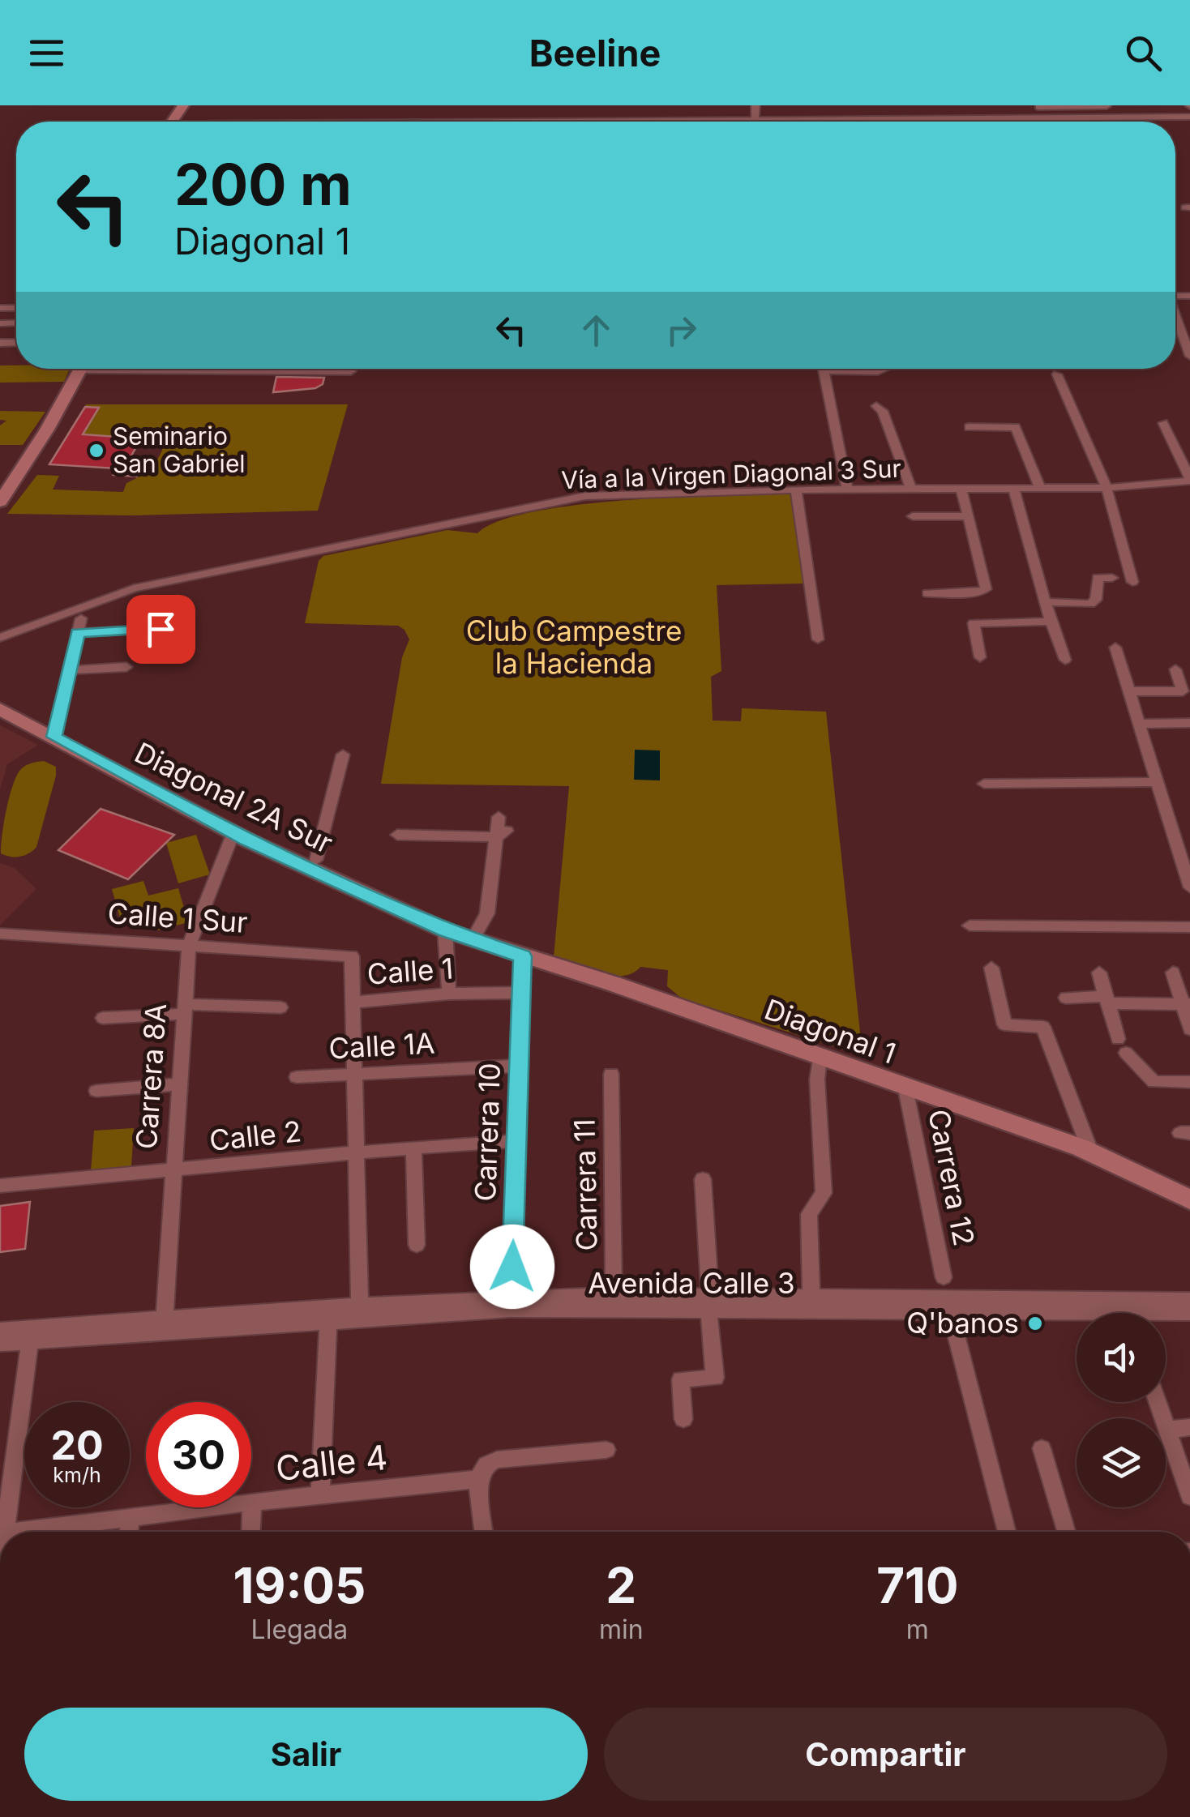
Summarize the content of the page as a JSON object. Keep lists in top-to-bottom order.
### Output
{
  "streets": {
    "main road": ["Diagonal 2A Sur", "Diagonal 1"],
    "street": [
      "Vía a la Virgen Diagonal 3 Sur",
      "Calle 1 Sur",
      "Calle 1",
      "Calle 1A",
      "Carrera 8A",
      "Carrera 10",
      "Calle 2",
      "Carrera 12",
      "Carrera 11",
      "Avenida Calle 3",
      "Calle 4"
    ]
  },
  "crossings": [
    ["Diagonal 2A Sur", "Diagonal 1"],
    ["Diagonal 2A Sur", "Carrera 8A"],
    ["Calle 1 Sur", "Calle 1"],
    ["Calle 1 Sur", "Carrera 8A"],
    ["Calle 1", "Carrera 10"],
    ["Diagonal 1", "Carrera 10"],
    ["Diagonal 1", "Carrera 12"],
    ["Calle 1A", "Carrera 10"],
    ["Carrera 8A", "Calle 2"],
    ["Carrera 8A", "Avenida Calle 3"],
    ["Carrera 10", "Calle 2"],
    ["Carrera 10", "Avenida Calle 3"],
    ["Carrera 11", "Avenida Calle 3"]
  ],
  "parks": ["Club Campestre la Hacienda"],
  "places": ["Seminario San Gabriel", "Q'banos"],
  "page": {
    "header": "Beeline",
    "turn": ["200 m", "Diagonal 1"],
    "speed": "20 km/h",
    "limit": "30",
    "eta": [
      "19:05",
      "Llegada",
      "2",
      "min",
      "710",
      "m"
    ],
    "buttons": ["Salir", "Compartir"]
  }
}
